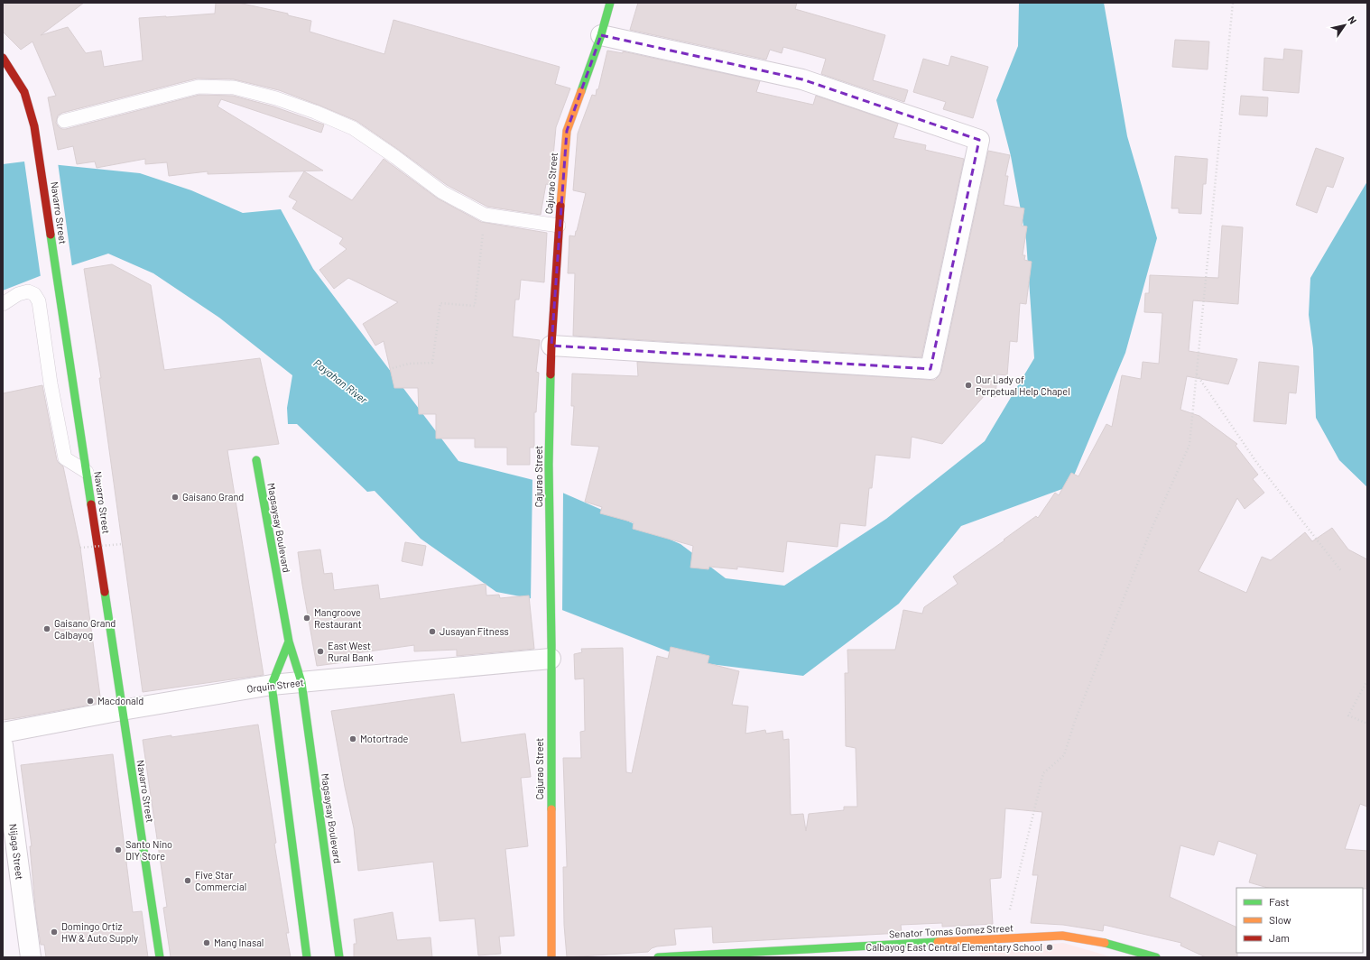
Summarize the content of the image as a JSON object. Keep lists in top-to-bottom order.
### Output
{
  "streets": {
    "street": [
      "Cajurao Street",
      "Navarro Street",
      "Magsaysay Boulevard",
      "Orquin Street",
      "Nijaga Street",
      "Senator Tomas Gomez Street"
    ]
  },
  "crossings": [
    ["Cajurao Street", "Orquin Street"],
    ["Navarro Street", "Orquin Street"],
    ["Magsaysay Boulevard", "Orquin Street"]
  ],
  "water": ["Payahan River"],
  "places": [
    "Our Lady of Perpetual Help Chapel",
    "Gaisano Grand",
    "Mangroove Restaurant",
    "Gaisano Grand Calbayog",
    "Jusayan Fitness",
    "East West Rural Bank",
    "Macdonald",
    "Motortrade",
    "Santo Nino DIY Store",
    "Five Star Commercial",
    "Domingo Ortiz HW & Auto Supply",
    "Mang Inasal",
    "Calbayog East Central Elementary School"
  ],
  "legend": ["Fast", "Slow", "Jam"],
  "north": "top right"
}
